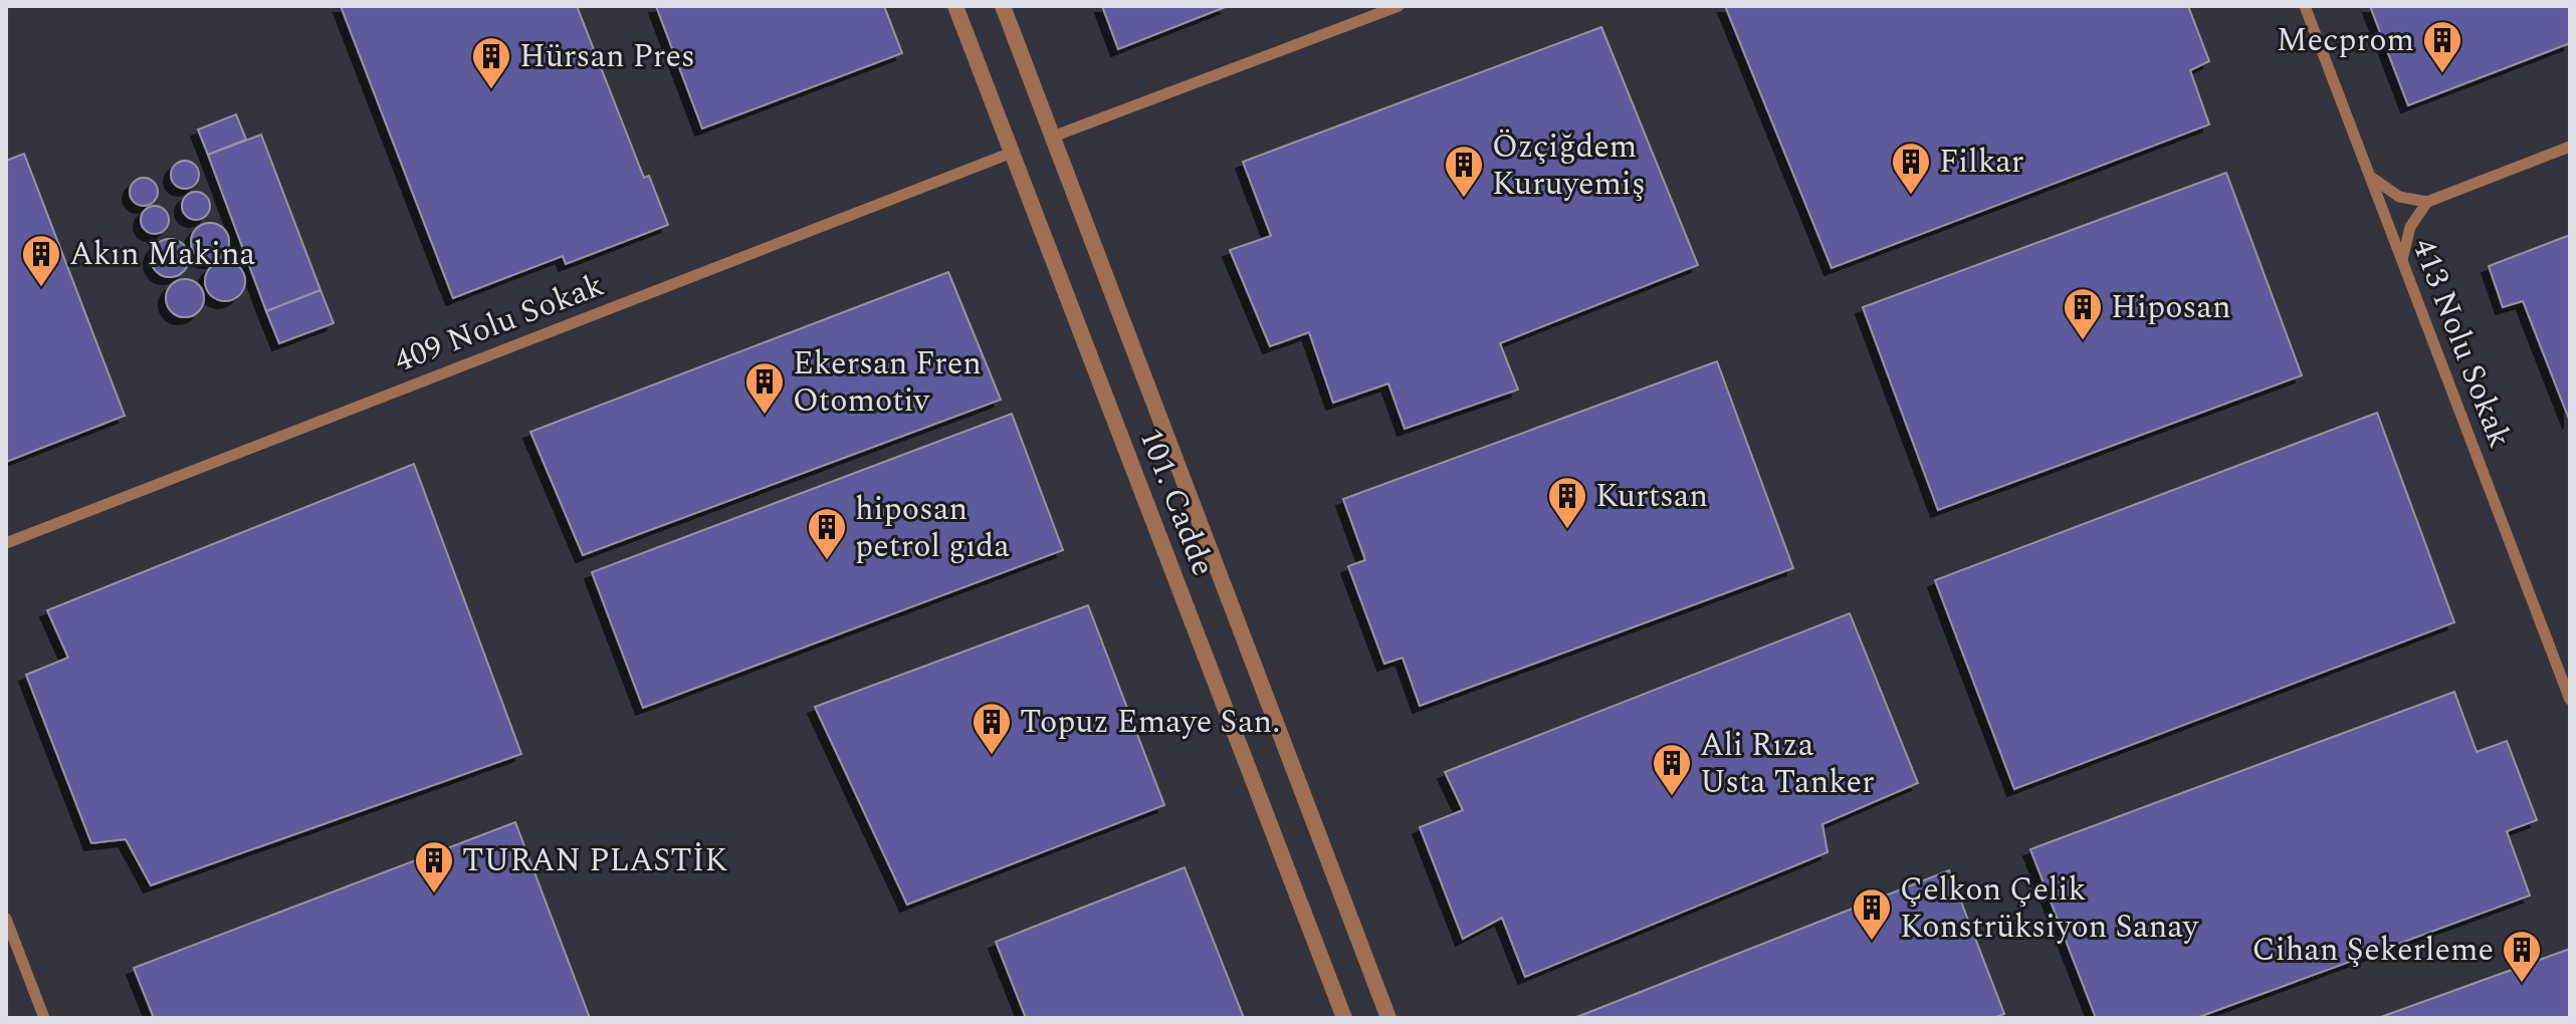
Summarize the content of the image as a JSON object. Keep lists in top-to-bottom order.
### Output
{
  "streets": {
    "street": ["101. Cadde"],
    "lane": ["409 Nolu Sokak", "413 Nolu Sokak"]
  },
  "crossings": [
    ["409 Nolu Sokak", "101. Cadde"]
  ],
  "places": {
    "building": [
      "Mecprom",
      "Hürsan Pres",
      "Filkar",
      "Özçiğdem Kuruyemiş",
      "Akın Makina",
      "Hiposan",
      "Ekersan Fren Otomotiv",
      "Kurtsan",
      "hiposan petrol gıda",
      "Topuz Emaye San.",
      "Ali Rıza Usta Tanker",
      "TURAN PLASTİK",
      "Çelkon Çelik Konstrüksiyon Sanay",
      "Cihan Şekerleme"
    ]
  }
}
